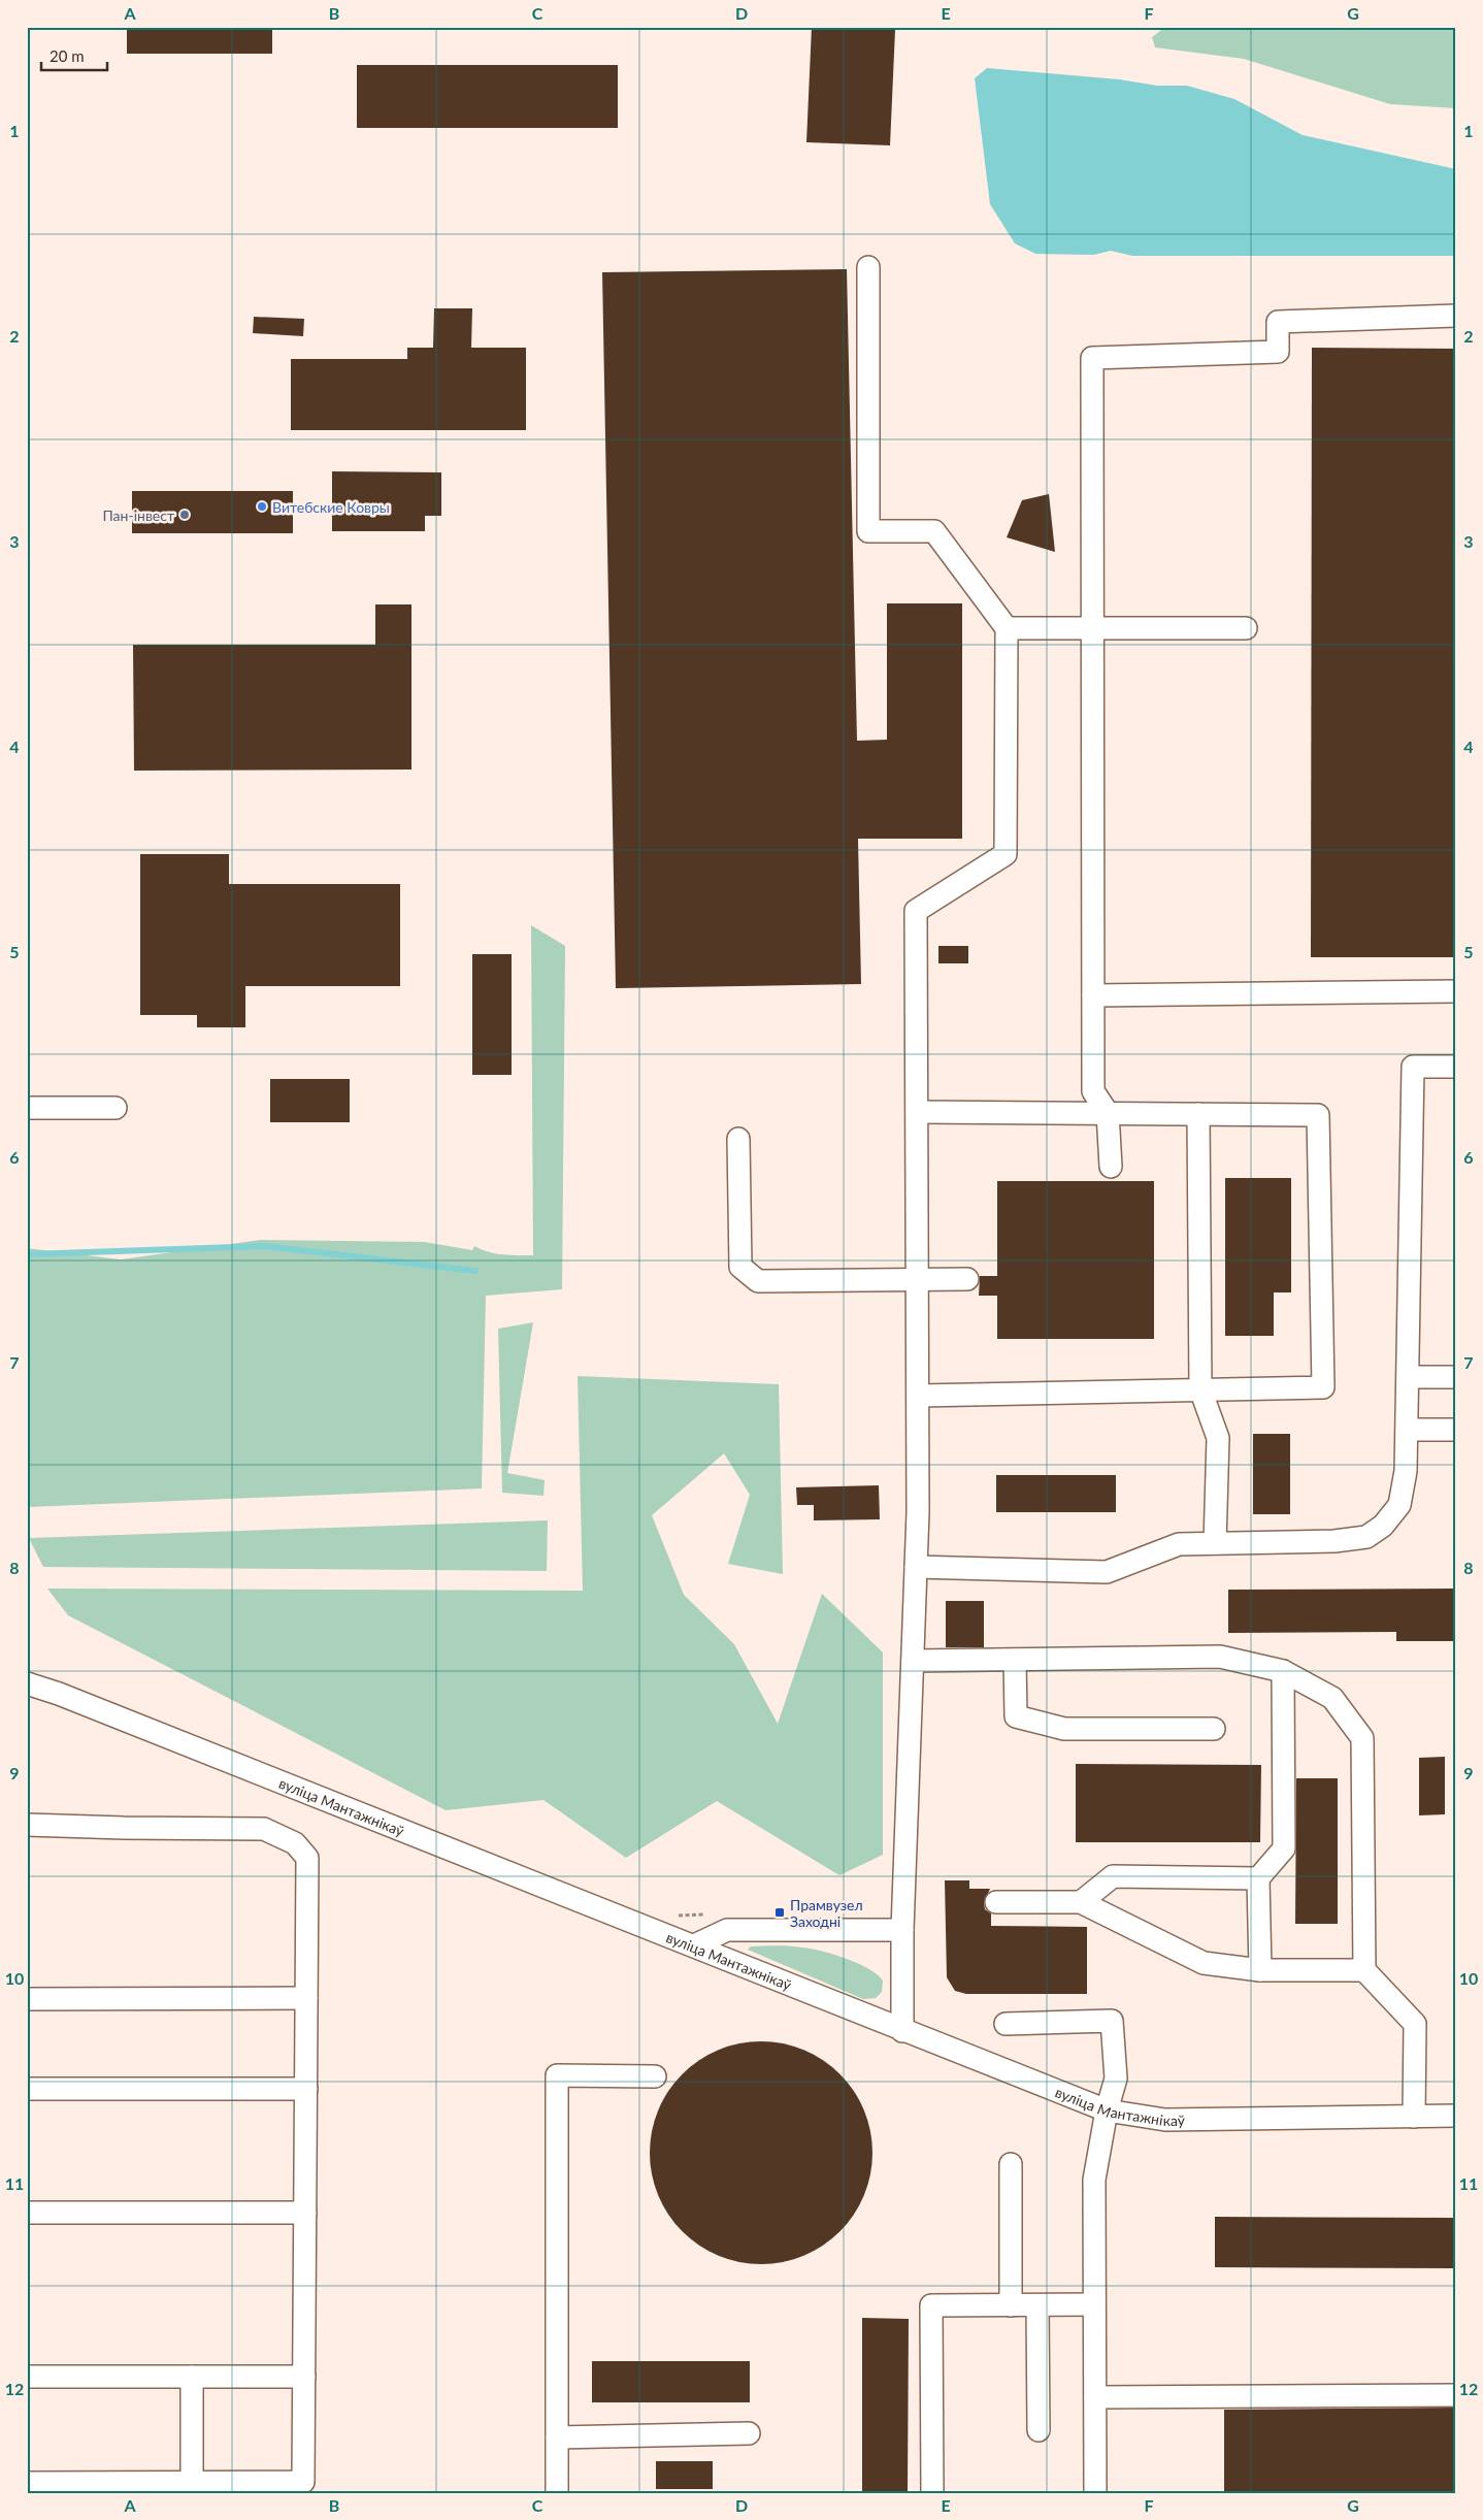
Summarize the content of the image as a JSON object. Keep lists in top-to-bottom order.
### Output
{
  "streets": {
    "street": ["вуліца Мантажнікаў"]
  },
  "places": {
    "other": ["Витебские Ковры", "Пан-інвест"],
    "transit": ["Прамвузел Заходні"]
  },
  "scale_bar": "20 m",
  "grid": {
    "columns": [
      "A",
      "B",
      "C",
      "D",
      "E",
      "F",
      "G"
    ],
    "rows": [
      "1",
      "2",
      "3",
      "4",
      "5",
      "6",
      "7",
      "8",
      "9",
      "10",
      "11",
      "12"
    ]
  }
}
